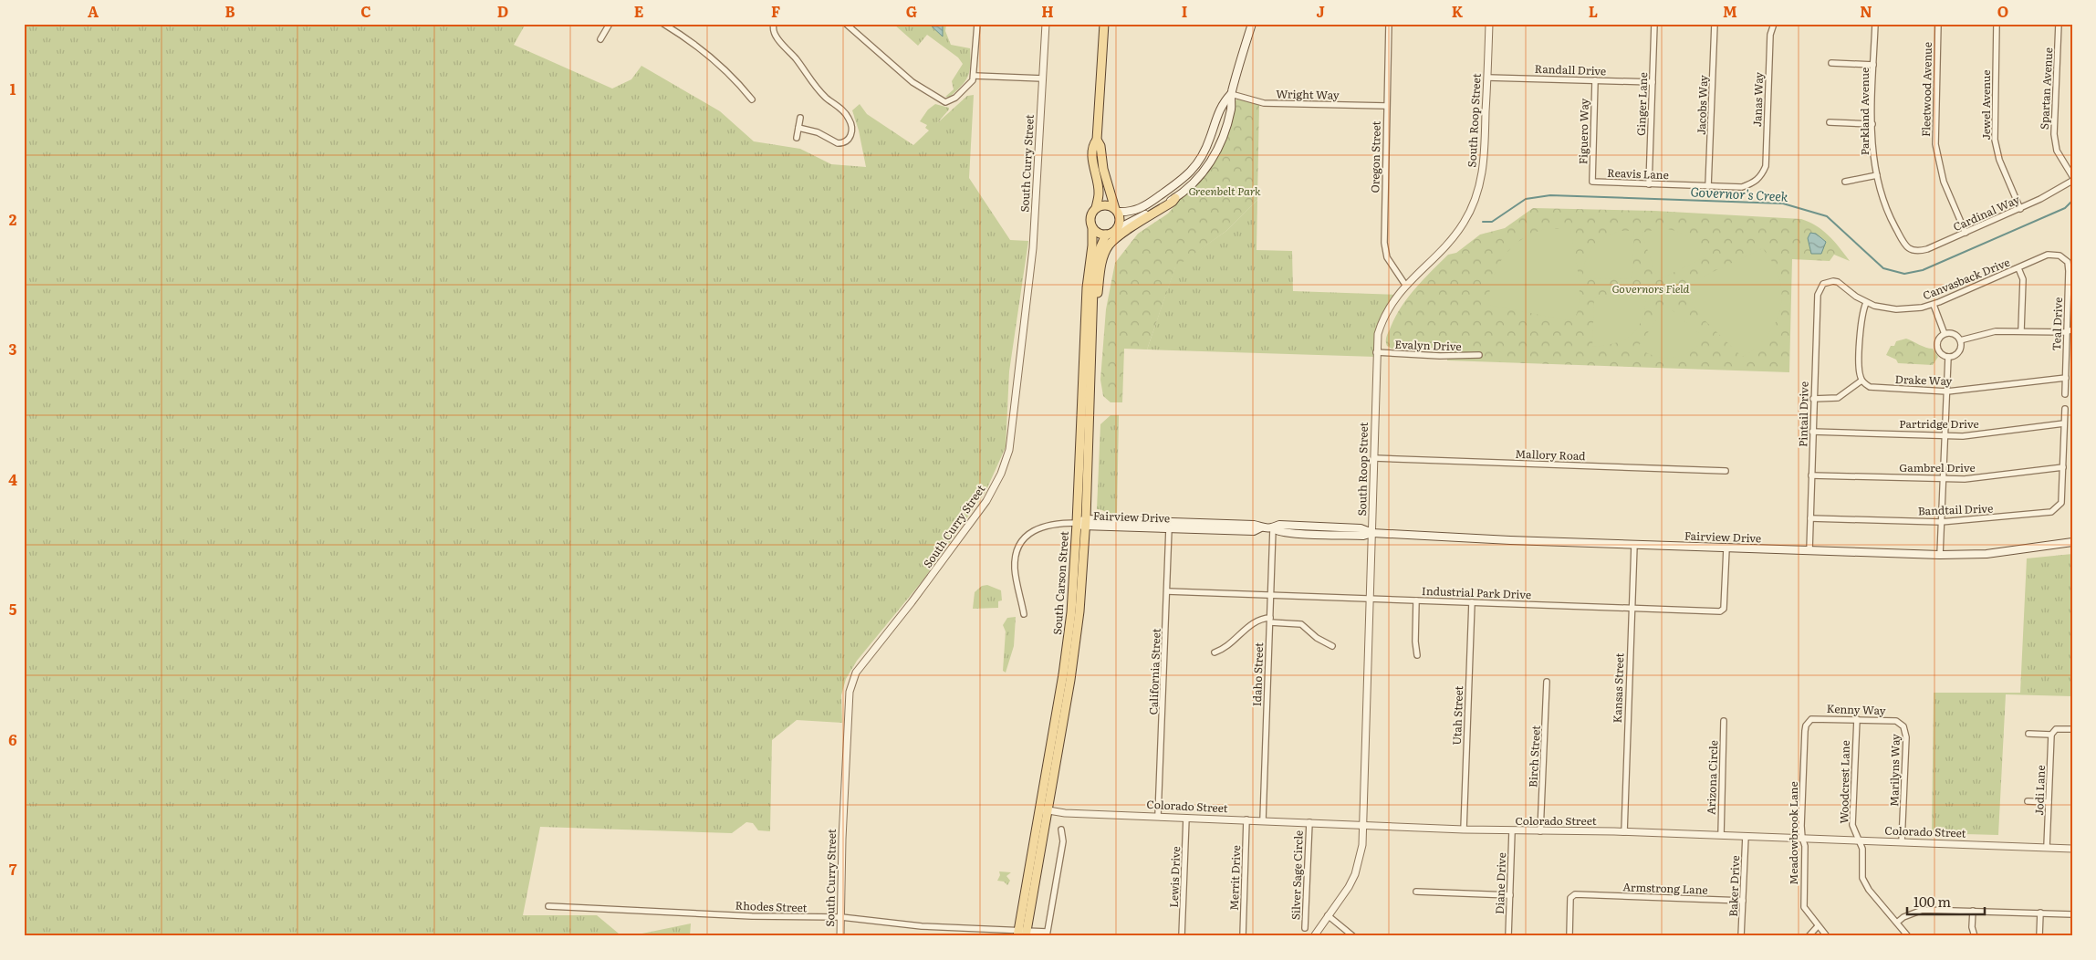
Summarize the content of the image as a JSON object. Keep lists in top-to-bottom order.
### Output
{
  "streets": {
    "main road": ["Fairview Drive", "South Carson Street"],
    "street": [
      "Randall Drive",
      "Spartan Avenue",
      "Fleetwood Avenue",
      "Wright Way",
      "Janas Way",
      "Ginger Lane",
      "Jacobs Way",
      "Jewel Avenue",
      "Parkland Avenue",
      "South Roop Street",
      "Figuero Way",
      "Oregon Street",
      "South Curry Street",
      "Reavis Lane",
      "Cardinal Way",
      "Canvasback Drive",
      "Teal Drive",
      "Evalyn Drive",
      "Drake Way",
      "Pintail Drive",
      "Partridge Drive",
      "Mallory Road",
      "Gambrel Drive",
      "Bandtail Drive",
      "Industrial Park Drive",
      "California Street",
      "Idaho Street",
      "Kansas Street",
      "Kenny Way",
      "Utah Street",
      "Birch Street",
      "Marilyns Way",
      "Arizona Circle",
      "Woodcrest Lane",
      "Jodi Lane",
      "Colorado Street",
      "Meadowbrook Lane",
      "Silver Sage Circle",
      "Lewis Drive",
      "Merrit Drive",
      "Diane Drive",
      "Baker Drive",
      "Armstrong Lane",
      "Rhodes Street"
    ]
  },
  "crossings": [
    ["Randall Drive", "Ginger Lane"],
    ["Randall Drive", "South Roop Street"],
    ["Randall Drive", "Figuero Way"],
    ["Fleetwood Avenue", "Cardinal Way"],
    ["Wright Way", "Oregon Street"],
    ["Janas Way", "Reavis Lane"],
    ["Ginger Lane", "Reavis Lane"],
    ["Jacobs Way", "Reavis Lane"],
    ["Jewel Avenue", "Cardinal Way"],
    ["Parkland Avenue", "Cardinal Way"],
    ["South Roop Street", "Oregon Street"],
    ["South Roop Street", "Evalyn Drive"],
    ["South Roop Street", "Mallory Road"],
    ["South Roop Street", "Fairview Drive"],
    ["South Roop Street", "Industrial Park Drive"],
    ["South Roop Street", "Colorado Street"],
    ["Figuero Way", "Reavis Lane"],
    ["South Curry Street", "Rhodes Street"],
    ["Canvasback Drive", "Teal Drive"],
    ["Canvasback Drive", "Pintail Drive"],
    ["Teal Drive", "Drake Way"],
    ["Pintail Drive", "Partridge Drive"],
    ["Pintail Drive", "Gambrel Drive"],
    ["Pintail Drive", "Bandtail Drive"],
    ["Pintail Drive", "Fairview Drive"],
    ["Gambrel Drive", "Bandtail Drive"],
    ["Fairview Drive", "South Carson Street"],
    ["Fairview Drive", "Industrial Park Drive"],
    ["Fairview Drive", "California Street"],
    ["Fairview Drive", "Idaho Street"],
    ["Fairview Drive", "Kansas Street"],
    ["South Carson Street", "Colorado Street"],
    ["South Carson Street", "Rhodes Street"],
    ["Industrial Park Drive", "California Street"],
    ["Industrial Park Drive", "Idaho Street"],
    ["Industrial Park Drive", "Kansas Street"],
    ["Industrial Park Drive", "Utah Street"],
    ["California Street", "Colorado Street"],
    ["Idaho Street", "Colorado Street"],
    ["Kansas Street", "Colorado Street"],
    ["Kenny Way", "Marilyns Way"],
    ["Kenny Way", "Woodcrest Lane"],
    ["Kenny Way", "Meadowbrook Lane"],
    ["Utah Street", "Colorado Street"],
    ["Birch Street", "Colorado Street"],
    ["Marilyns Way", "Colorado Street"],
    ["Arizona Circle", "Colorado Street"],
    ["Woodcrest Lane", "Colorado Street"],
    ["Jodi Lane", "Colorado Street"],
    ["Colorado Street", "Meadowbrook Lane"],
    ["Colorado Street", "Silver Sage Circle"],
    ["Colorado Street", "Lewis Drive"],
    ["Colorado Street", "Merrit Drive"],
    ["Colorado Street", "Diane Drive"],
    ["Colorado Street", "Baker Drive"],
    ["Baker Drive", "Armstrong Lane"]
  ],
  "water": ["Governor's Creek"],
  "parks": ["Greenbelt Park", "Governors Field"],
  "scale_bar": "100 m",
  "grid": {
    "columns": [
      "A",
      "B",
      "C",
      "D",
      "E",
      "F",
      "G",
      "H",
      "I",
      "J",
      "K",
      "L",
      "M",
      "N",
      "O"
    ],
    "rows": [
      "1",
      "2",
      "3",
      "4",
      "5",
      "6",
      "7"
    ]
  }
}
